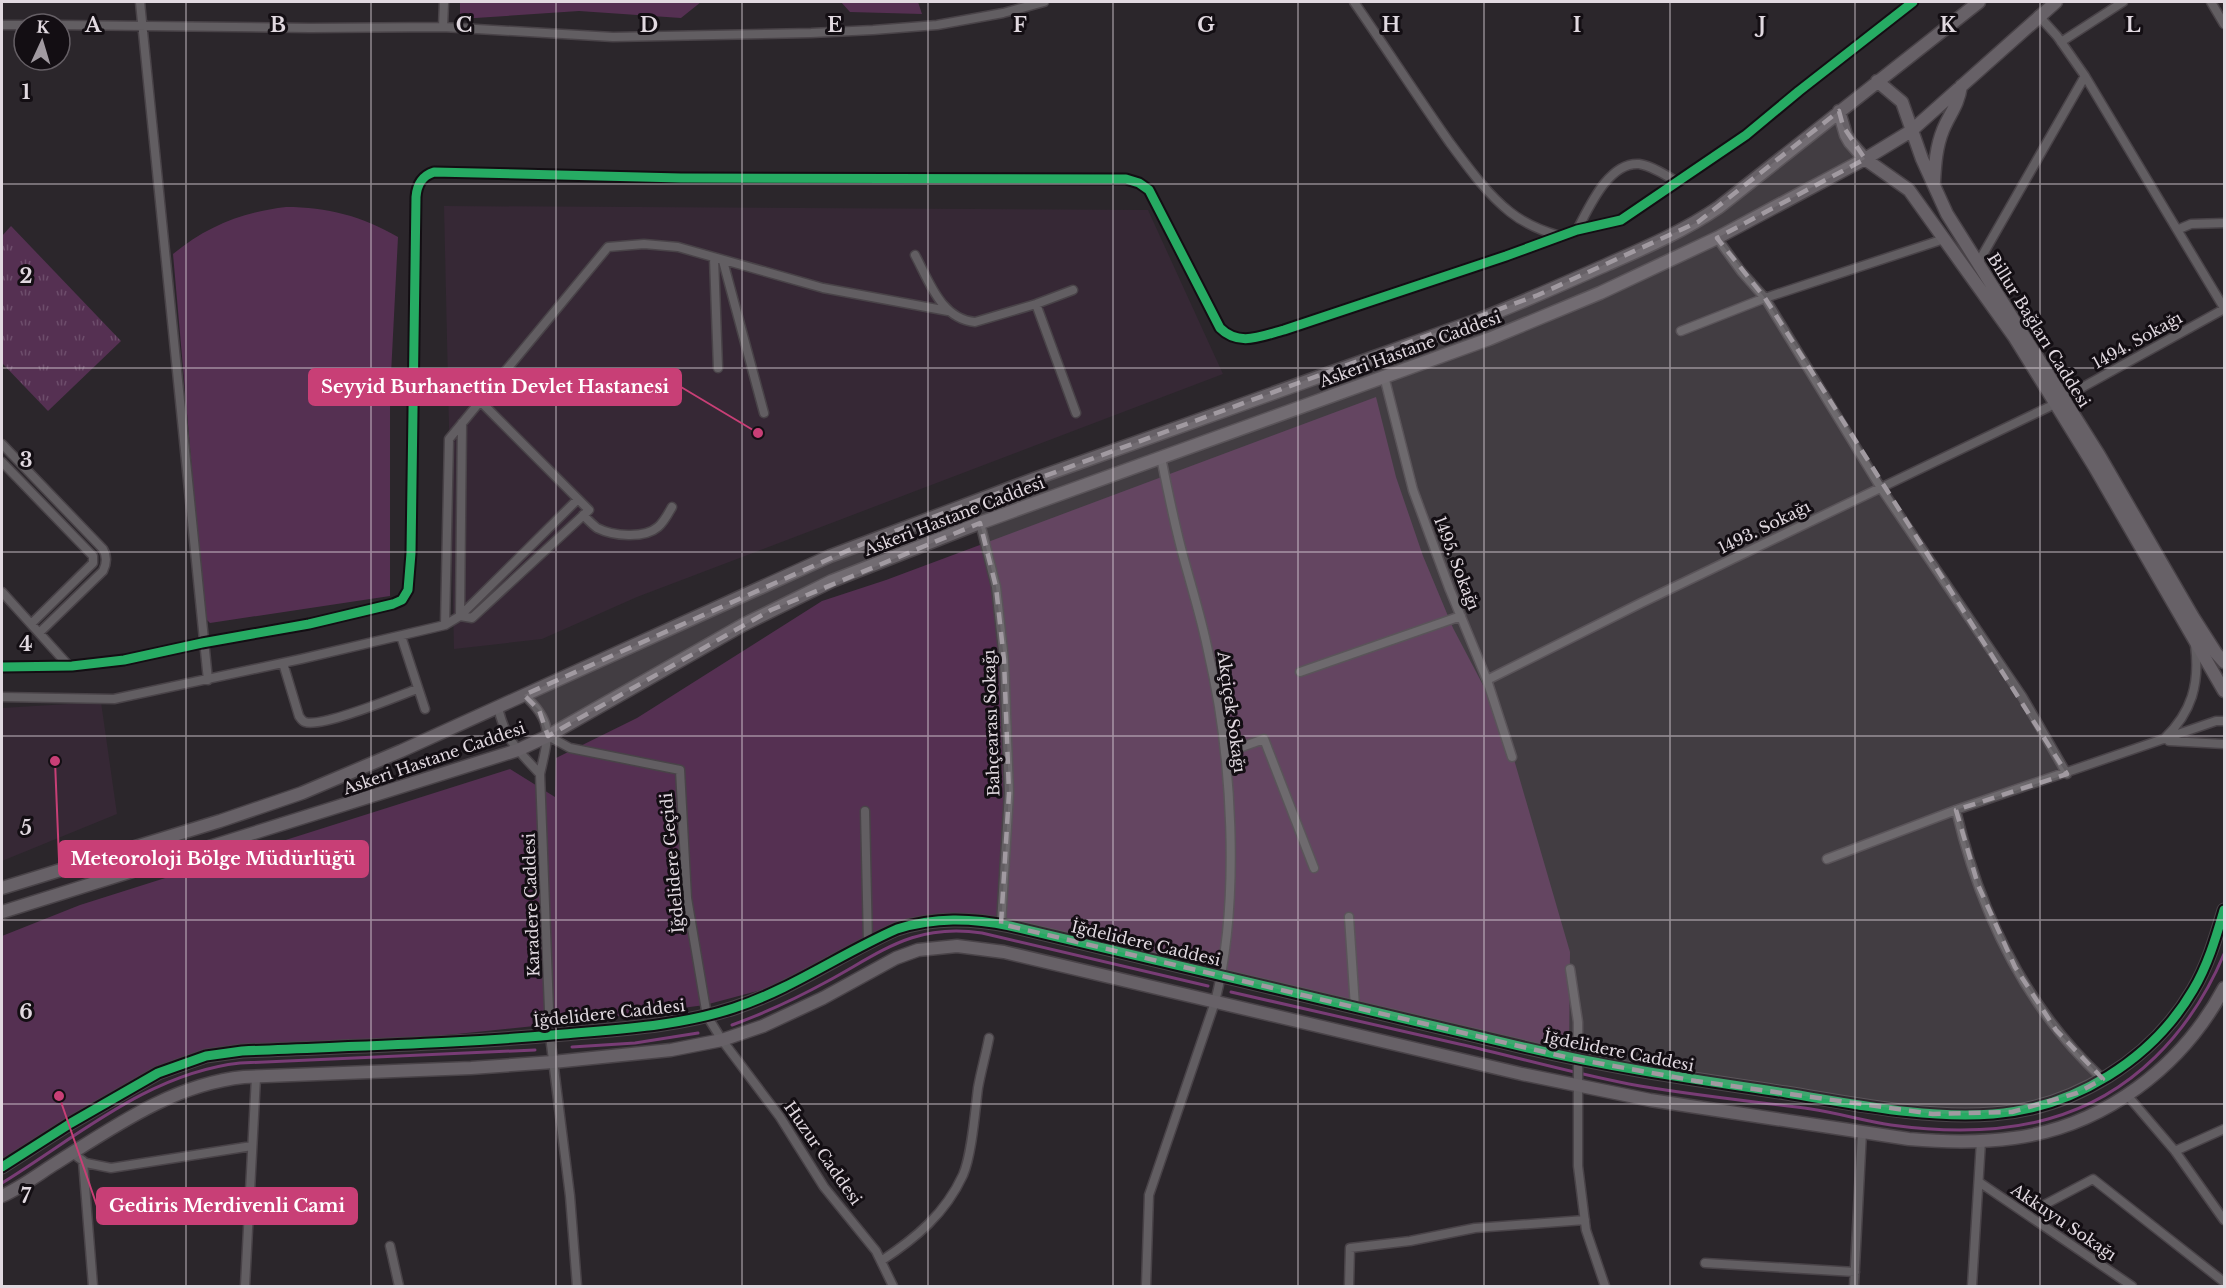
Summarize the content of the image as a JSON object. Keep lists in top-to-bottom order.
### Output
{
  "streets": {
    "street": [
      "Billur Bağları Caddesi",
      "1494. Sokağı",
      "Askeri Hastane Caddesi",
      "1493. Sokağı",
      "1495. Sokağı",
      "Akçiçek Sokağı",
      "Bahçearası Sokağı",
      "İğdelidere Geçidi",
      "Karadere Caddesi",
      "İğdelidere Caddesi",
      "Huzur Caddesi",
      "Akkuyu Sokağı"
    ]
  },
  "crossings": [
    ["Billur Bağları Caddesi", "1494. Sokağı"],
    ["Billur Bağları Caddesi", "Askeri Hastane Caddesi"],
    ["Billur Bağları Caddesi", "1493. Sokağı"],
    ["1494. Sokağı", "1493. Sokağı"],
    ["Askeri Hastane Caddesi", "1495. Sokağı"],
    ["Askeri Hastane Caddesi", "Akçiçek Sokağı"],
    ["Askeri Hastane Caddesi", "Bahçearası Sokağı"],
    ["Askeri Hastane Caddesi", "İğdelidere Geçidi"],
    ["Askeri Hastane Caddesi", "Karadere Caddesi"],
    ["1493. Sokağı", "1495. Sokağı"],
    ["Akçiçek Sokağı", "İğdelidere Caddesi"],
    ["Bahçearası Sokağı", "İğdelidere Caddesi"],
    ["İğdelidere Geçidi", "Karadere Caddesi"],
    ["İğdelidere Geçidi", "İğdelidere Caddesi"],
    ["İğdelidere Geçidi", "Huzur Caddesi"],
    ["Karadere Caddesi", "İğdelidere Caddesi"],
    ["İğdelidere Caddesi", "Huzur Caddesi"]
  ],
  "places": ["Seyyid Burhanettin Devlet Hastanesi", "Meteoroloji Bölge Müdürlüğü", "Gediris Merdivenli Cami"],
  "north": "top",
  "grid": {
    "columns": [
      "A",
      "B",
      "C",
      "D",
      "E",
      "F",
      "G",
      "H",
      "I",
      "J",
      "K",
      "L"
    ],
    "rows": [
      "1",
      "2",
      "3",
      "4",
      "5",
      "6",
      "7"
    ]
  }
}
